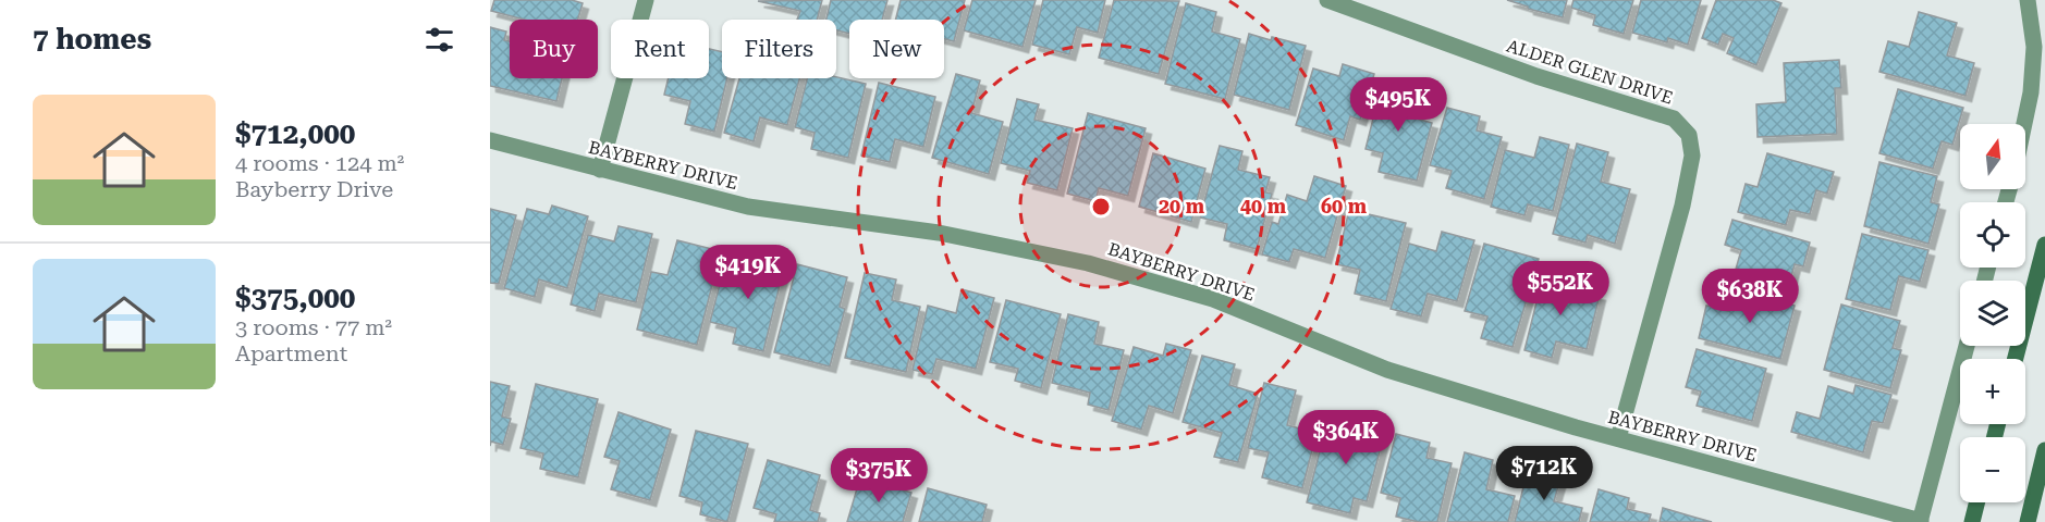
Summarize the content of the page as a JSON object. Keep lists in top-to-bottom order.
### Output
{
  "streets": {
    "street": ["ALDER GLEN DRIVE", "BAYBERRY DRIVE"]
  },
  "crossings": [
    ["ALDER GLEN DRIVE", "BAYBERRY DRIVE"]
  ],
  "north": "top",
  "page": {
    "heading": "7 homes",
    "chip": [
      "Buy",
      "Rent",
      "Filters",
      "New"
    ],
    "price": [
      "$495K",
      "$419K",
      "$552K",
      "$638K",
      "$364K",
      "$712K",
      "$375K"
    ],
    "list": [
      {
        "name": "$712,000",
        "note": "4 rooms · 124 m² · Bayberry Drive"
      },
      {
        "name": "$375,000",
        "note": "3 rooms · 77 m² · Apartment"
      }
    ],
    "map_buttons": ["+", "−"]
  },
  "rings": ["20 m", "40 m", "60 m"]
}
